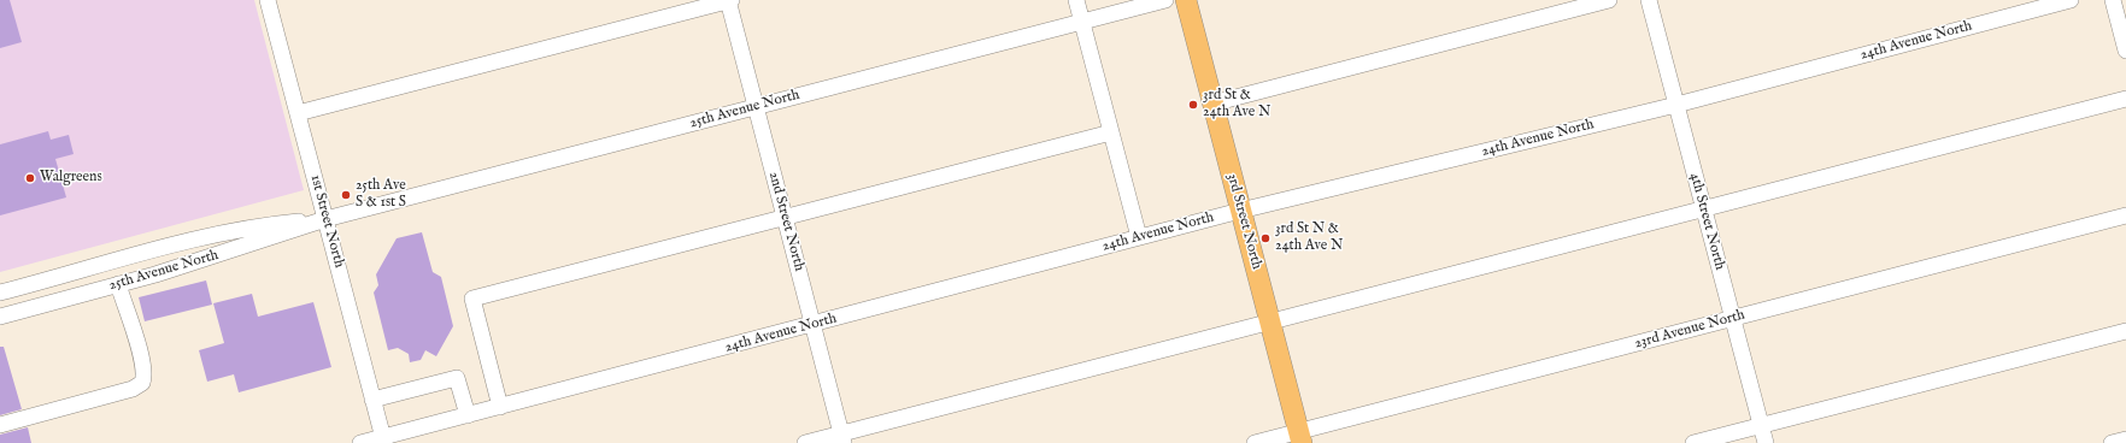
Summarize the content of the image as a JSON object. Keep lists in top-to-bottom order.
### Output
{
  "streets": {
    "main road": ["3rd Street North"],
    "street": [
      "24th Avenue North",
      "25th Avenue North",
      "1st Street North",
      "2nd Street North",
      "4th Street North",
      "23rd Avenue North"
    ]
  },
  "crossings": [
    ["24th Avenue North", "1st Street North"],
    ["24th Avenue North", "2nd Street North"],
    ["24th Avenue North", "3rd Street North"],
    ["24th Avenue North", "4th Street North"],
    ["25th Avenue North", "1st Street North"],
    ["25th Avenue North", "2nd Street North"],
    ["3rd Street North", "23rd Avenue North"],
    ["4th Street North", "23rd Avenue North"]
  ],
  "places": [
    "3rd St & 24th Ave N",
    "Walgreens",
    "25th Ave S & 1st S",
    "3rd St N & 24th Ave N"
  ]
}
